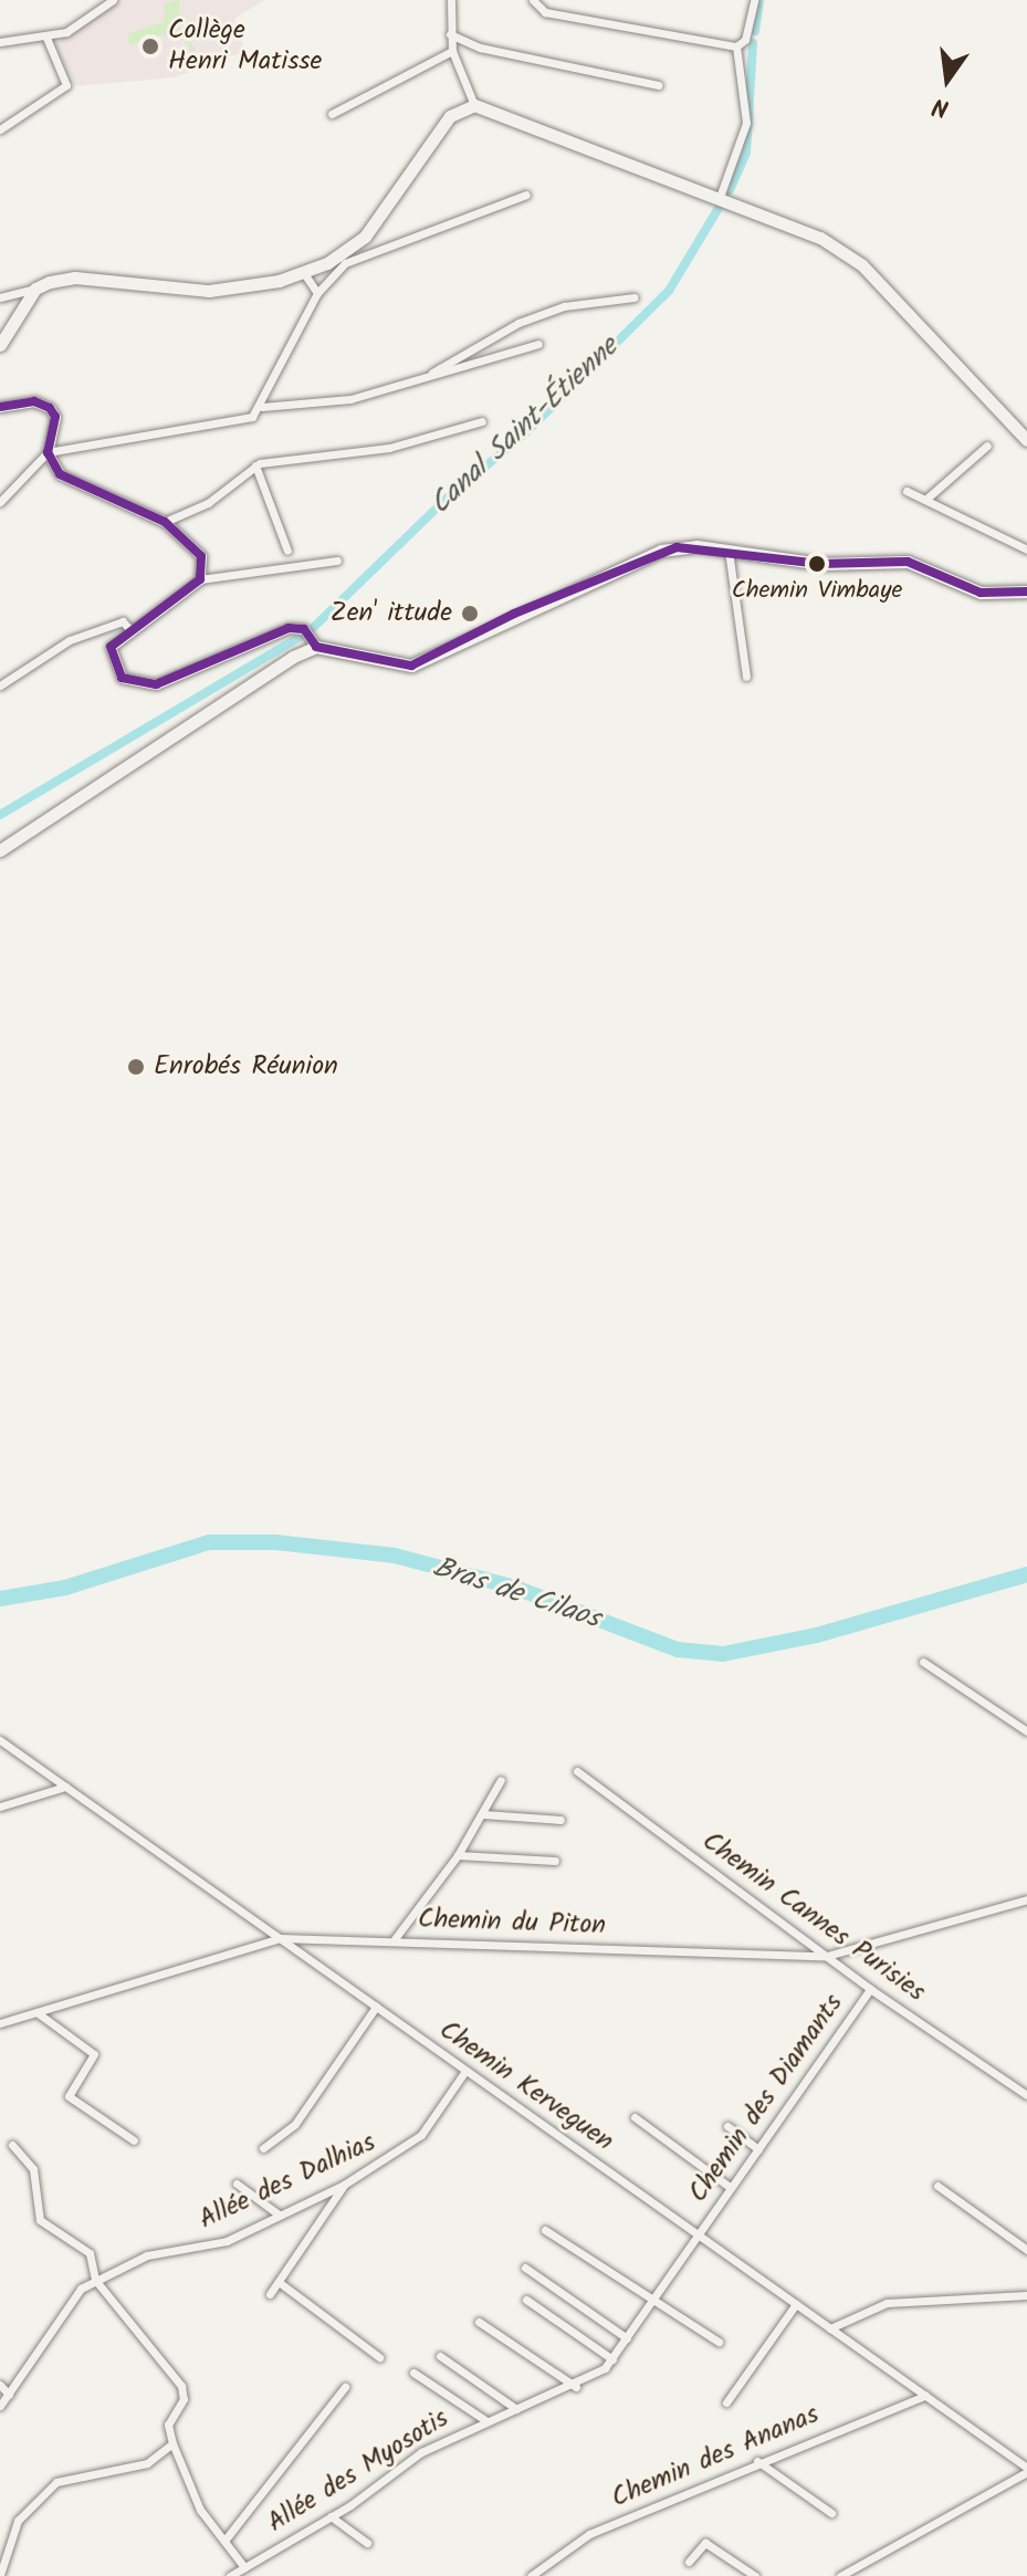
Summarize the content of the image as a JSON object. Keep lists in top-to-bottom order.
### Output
{
  "streets": {
    "street": [
      "Chemin Cannes Purisies",
      "Chemin du Piton",
      "Chemin Kerveguen",
      "Chemin des Diamants",
      "Allée des Dalhias",
      "Chemin des Ananas",
      "Allée des Myosotis"
    ]
  },
  "crossings": [
    ["Chemin Cannes Purisies", "Chemin du Piton"],
    ["Chemin Cannes Purisies", "Chemin des Diamants"],
    ["Chemin du Piton", "Chemin Kerveguen"],
    ["Chemin Kerveguen", "Chemin des Diamants"],
    ["Chemin Kerveguen", "Allée des Dalhias"],
    ["Chemin Kerveguen", "Chemin des Ananas"],
    ["Chemin Kerveguen", "Allée des Myosotis"],
    ["Chemin des Diamants", "Allée des Myosotis"]
  ],
  "water": ["Canal Saint-Étienne", "Bras de Cilaos"],
  "places": [
    "Collège Henri Matisse",
    "Chemin Vimbaye",
    "Zen' ittude",
    "Enrobés Réunion"
  ],
  "north": "bottom"
}
